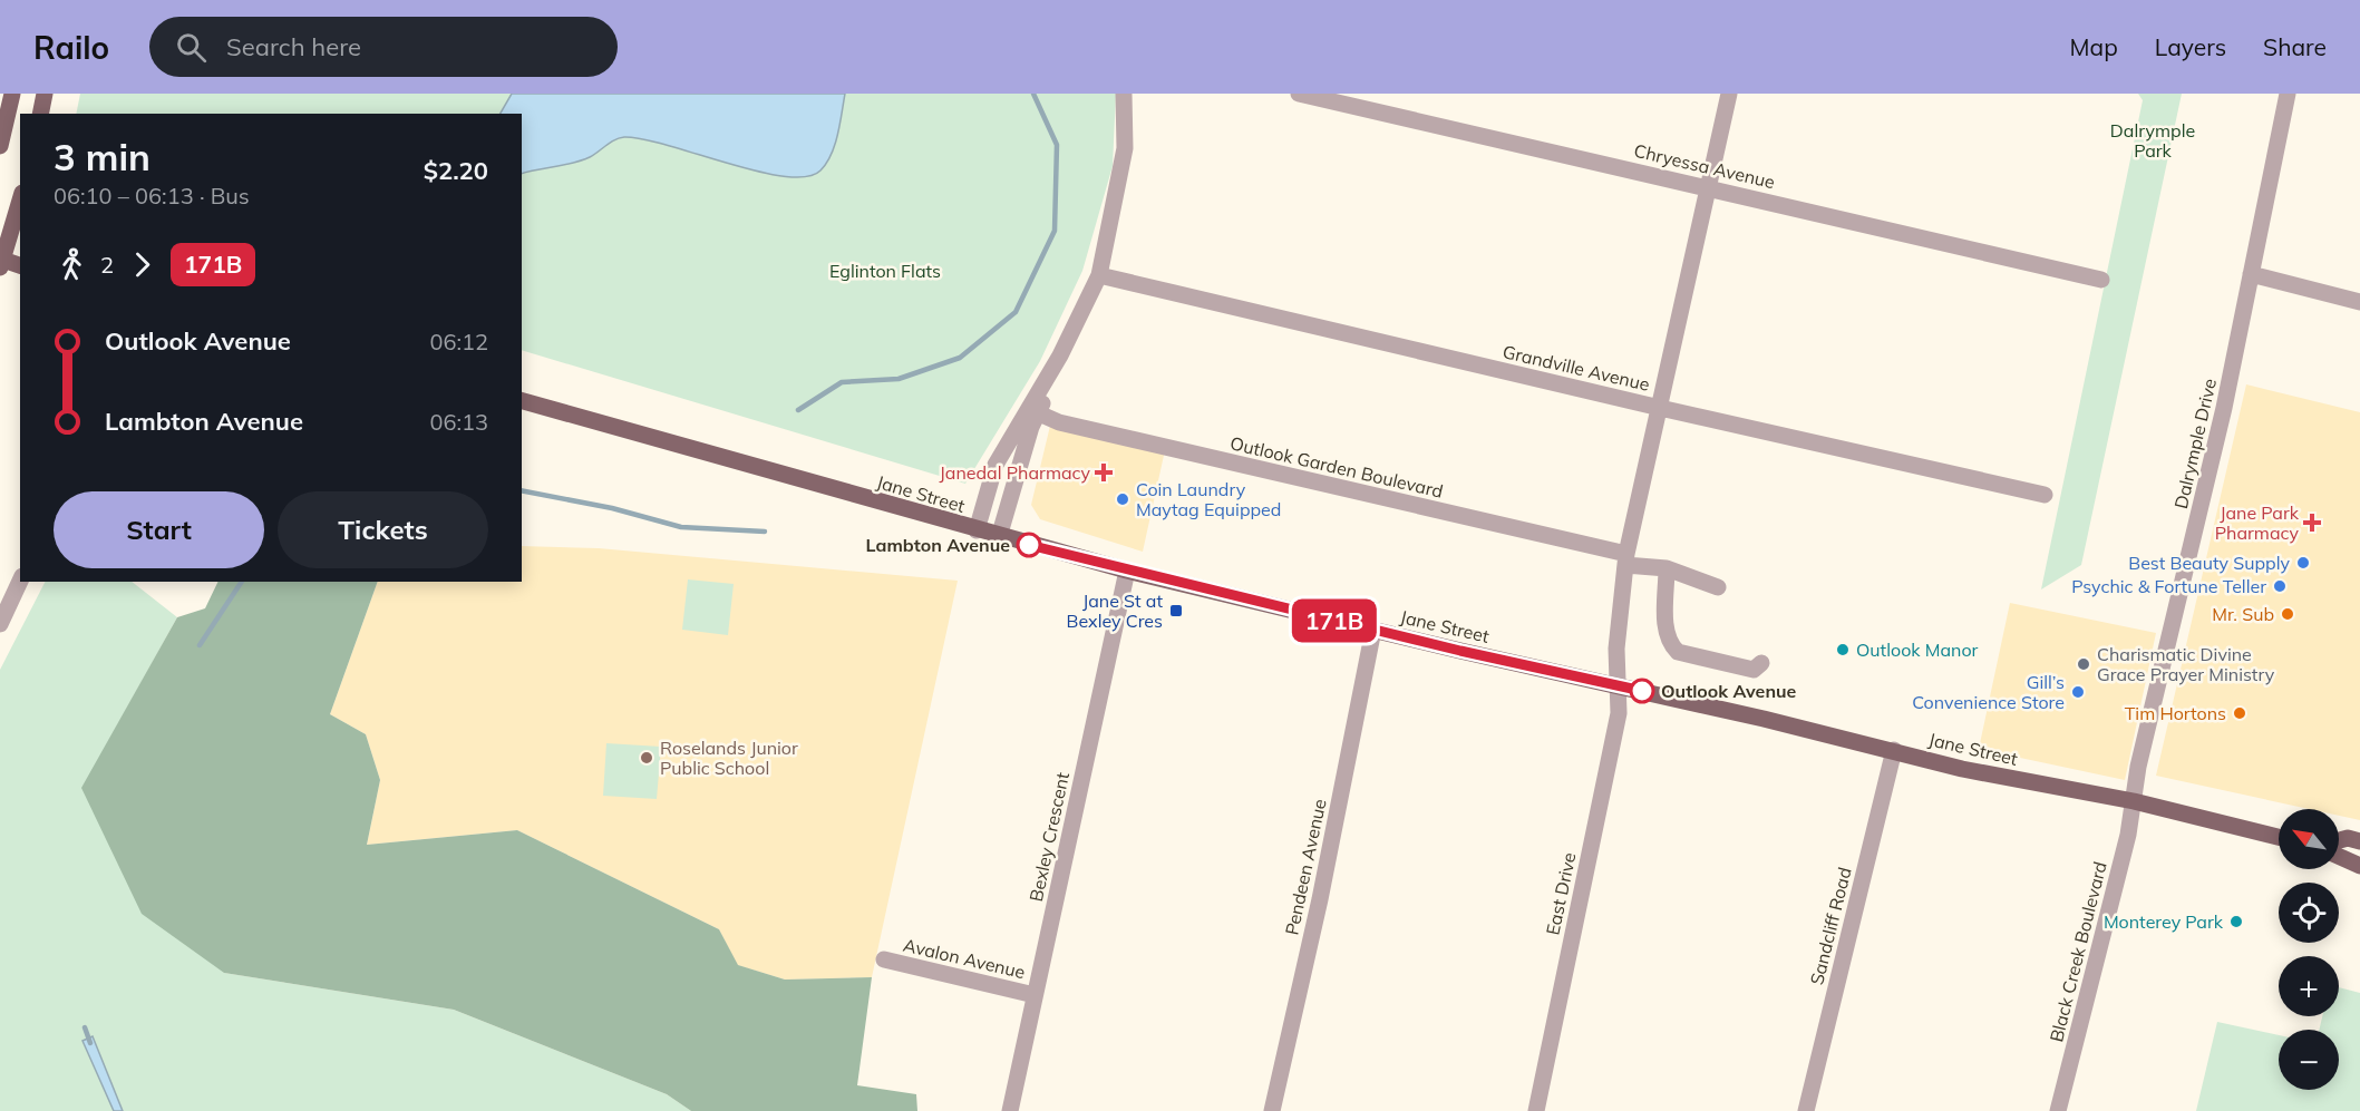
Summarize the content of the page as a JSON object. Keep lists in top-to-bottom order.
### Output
{
  "streets": {
    "main road": ["Jane Street"],
    "street": [
      "Chryessa Avenue",
      "Grandville Avenue",
      "Dalrymple Drive",
      "Outlook Garden Boulevard",
      "Bexley Crescent",
      "Pendeen Avenue",
      "East Drive",
      "Sandcliff Road",
      "Black Creek Boulevard",
      "Avalon Avenue"
    ]
  },
  "crossings": [
    ["Dalrymple Drive", "Jane Street"],
    ["Dalrymple Drive", "Black Creek Boulevard"],
    ["Jane Street", "Bexley Crescent"],
    ["Jane Street", "Pendeen Avenue"],
    ["Jane Street", "East Drive"],
    ["Jane Street", "Sandcliff Road"],
    ["Jane Street", "Black Creek Boulevard"],
    ["Bexley Crescent", "Avalon Avenue"]
  ],
  "parks": ["Dalrymple Park", "Eglinton Flats"],
  "places": {
    "health": ["Janedal Pharmacy", "Jane Park Pharmacy"],
    "other": [
      "Coin Laundry Maytag Equipped",
      "Lambton Avenue",
      "Best Beauty Supply",
      "Psychic & Fortune Teller",
      "Mr. Sub",
      "Outlook Manor",
      "Charismatic Divine Grace Prayer Ministry",
      "Outlook Avenue",
      "Gill’s Convenience Store",
      "Tim Hortons",
      "Roselands Junior Public School",
      "Monterey Park"
    ],
    "transit": ["Jane St at Bexley Cres"]
  },
  "lines": ["bus line 171B"],
  "north": "top left",
  "page": {
    "header": "Railo",
    "search": "Search here",
    "nav": ["Map", "Layers", "Share"],
    "on_map": "171B",
    "heading": ["3 min", "06:10 – 06:13 · Bus", "$2.20"],
    "legs": ["2", "171B"],
    "list": [
      {
        "name": "Outlook Avenue",
        "value": "06:12"
      },
      {
        "name": "Lambton Avenue",
        "value": "06:13"
      }
    ],
    "buttons": ["Start", "Tickets"],
    "map_buttons": ["+", "−"]
  }
}
